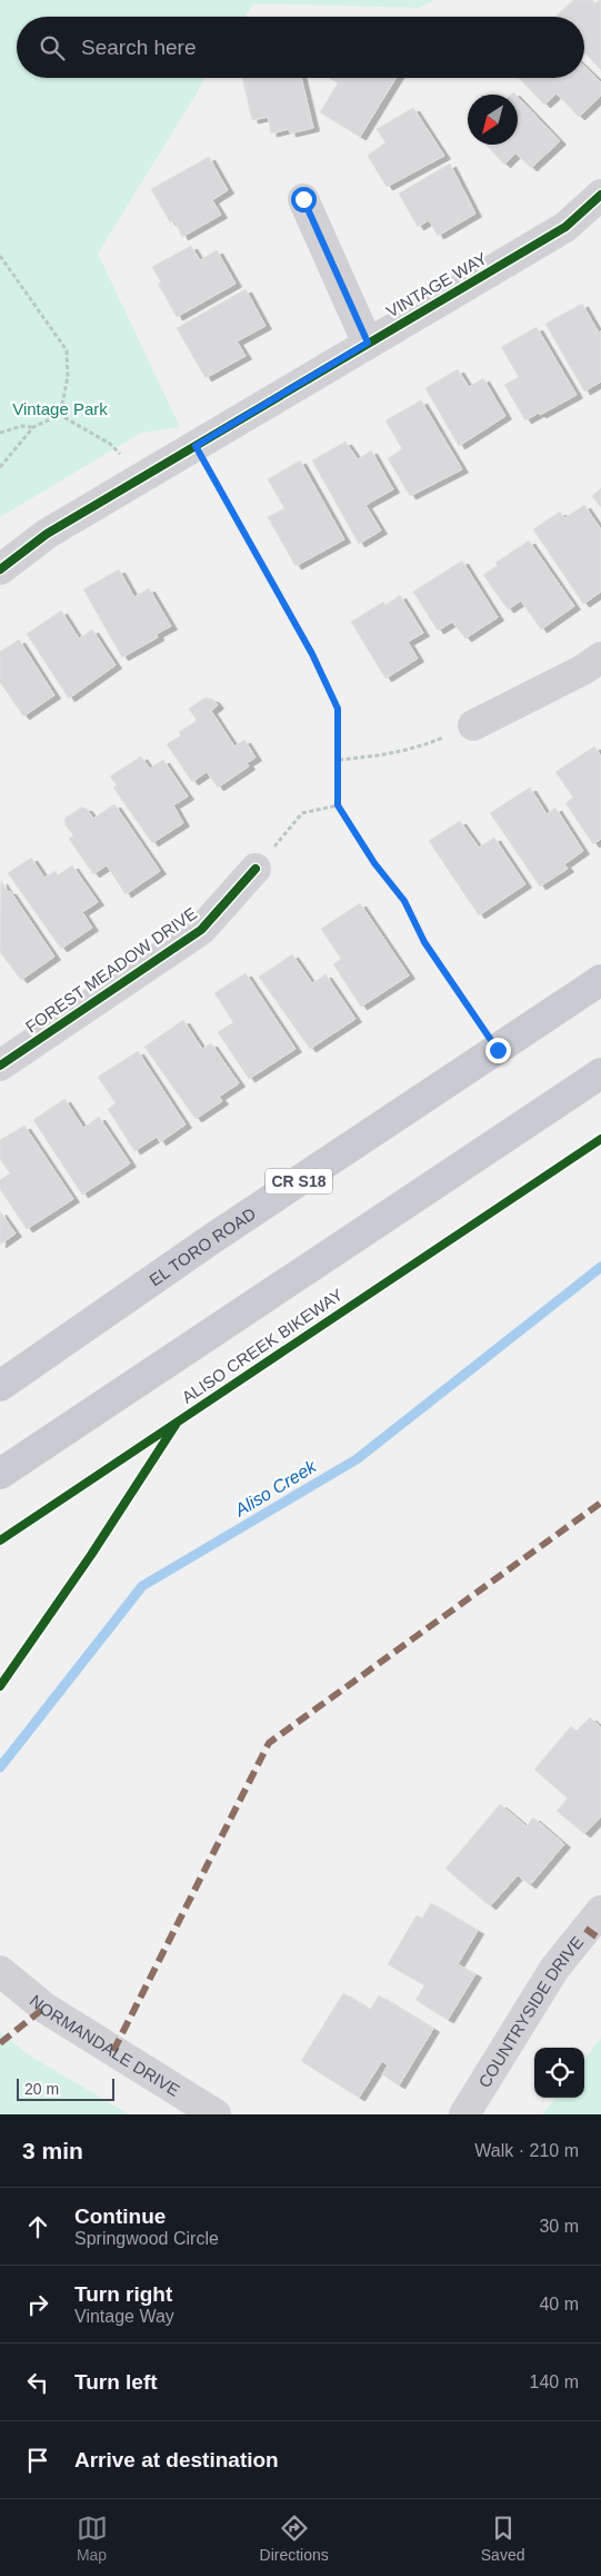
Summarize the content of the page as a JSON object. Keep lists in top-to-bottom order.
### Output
{
  "streets": {
    "main road": ["CR S18", "EL TORO ROAD"],
    "street": [
      "VINTAGE WAY",
      "FOREST MEADOW DRIVE",
      "COUNTRYSIDE DRIVE",
      "NORMANDALE DRIVE"
    ],
    "cycle path": ["ALISO CREEK BIKEWAY"]
  },
  "water": ["Aliso Creek"],
  "parks": ["Vintage Park"],
  "scale_bar": "20 m",
  "north": "bottom left",
  "page": {
    "search": "Search here",
    "scale": "20 m",
    "heading": ["3 min", "Walk · 210 m"],
    "list": [
      ["Continue", "Springwood Circle", "30 m"],
      ["Turn right", "Vintage Way", "40 m"],
      ["Turn left", "140 m"],
      "Arrive at destination"
    ],
    "nav": ["Map", "Directions", "Saved"]
  }
}
